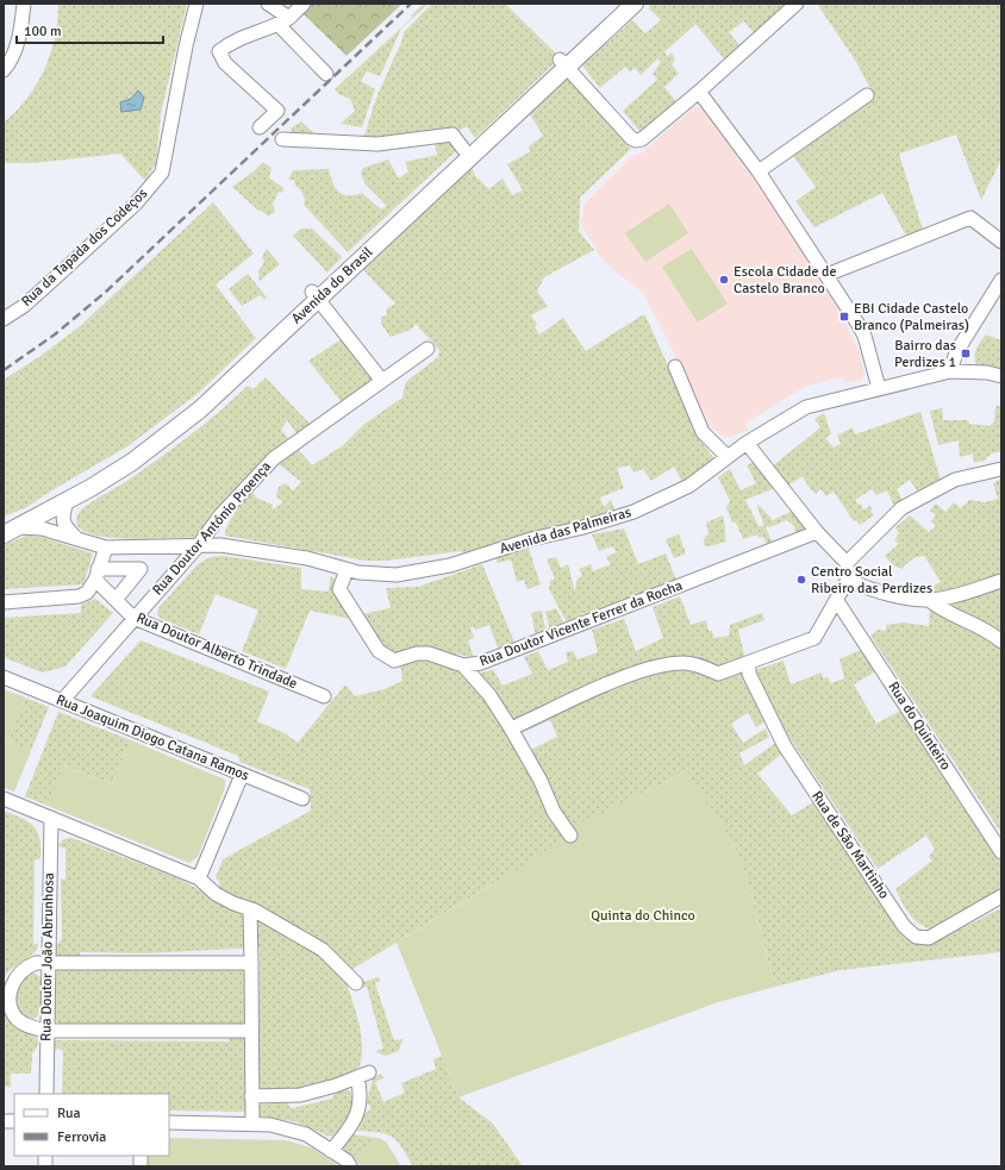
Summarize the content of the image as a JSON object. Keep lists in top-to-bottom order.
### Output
{
  "streets": {
    "main road": ["Avenida do Brasil"],
    "street": [
      "Rua da Tapada dos Codeços",
      "Rua Doutor António Proença",
      "Avenida das Palmeiras",
      "Rua Doutor Vicente Ferrer da Rocha",
      "Rua Doutor Alberto Trindade",
      "Rua do Quinteiro",
      "Rua Joaquim Diogo Catana Ramos",
      "Rua de São Martinho",
      "Rua Doutor João Abrunhosa"
    ]
  },
  "crossings": [
    ["Avenida do Brasil", "Avenida das Palmeiras"],
    ["Rua Doutor António Proença", "Avenida das Palmeiras"],
    ["Rua Doutor António Proença", "Rua Doutor Alberto Trindade"],
    ["Rua Doutor António Proença", "Rua Joaquim Diogo Catana Ramos"],
    ["Avenida das Palmeiras", "Rua Doutor Vicente Ferrer da Rocha"]
  ],
  "parks": ["Quinta do Chinco"],
  "places": {
    "other": ["Escola Cidade de Castelo Branco", "Centro Social Ribeiro das Perdizes"],
    "transit": ["EBI Cidade Castelo Branco (Palmeiras)", "Bairro das Perdizes 1"]
  },
  "legend": ["Rua", "Ferrovia"],
  "scale_bar": "100 m"
}
